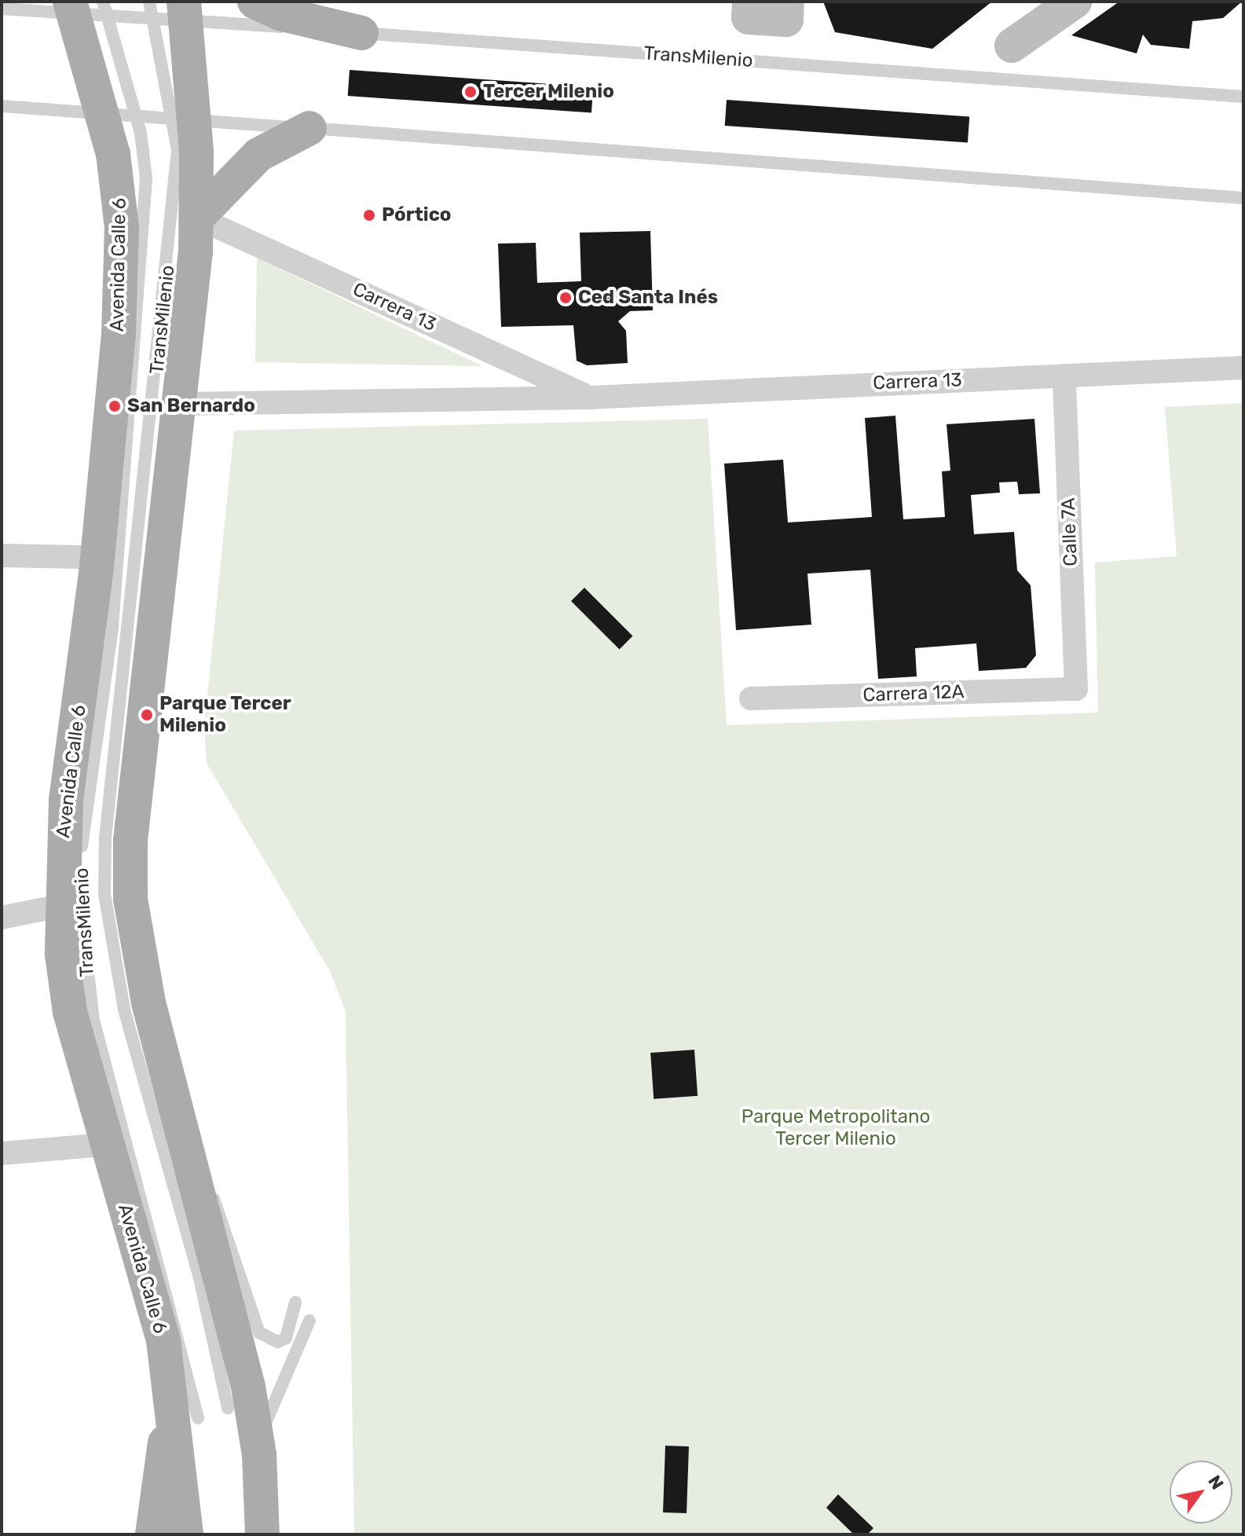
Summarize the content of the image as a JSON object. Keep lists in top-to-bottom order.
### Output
{
  "streets": {
    "main road": ["Avenida Calle 6"],
    "street": ["Carrera 13", "Calle 7A", "Carrera 12A"],
    "lane": ["TransMilenio"]
  },
  "crossings": [
    ["TransMilenio", "Avenida Calle 6"],
    ["Carrera 13", "Calle 7A"],
    ["Calle 7A", "Carrera 12A"]
  ],
  "parks": ["Parque Metropolitano Tercer Milenio"],
  "places": [
    "Tercer Milenio",
    "Pórtico",
    "Ced Santa Inés",
    "San Bernardo",
    "Parque Tercer Milenio"
  ],
  "north": "top right"
}
